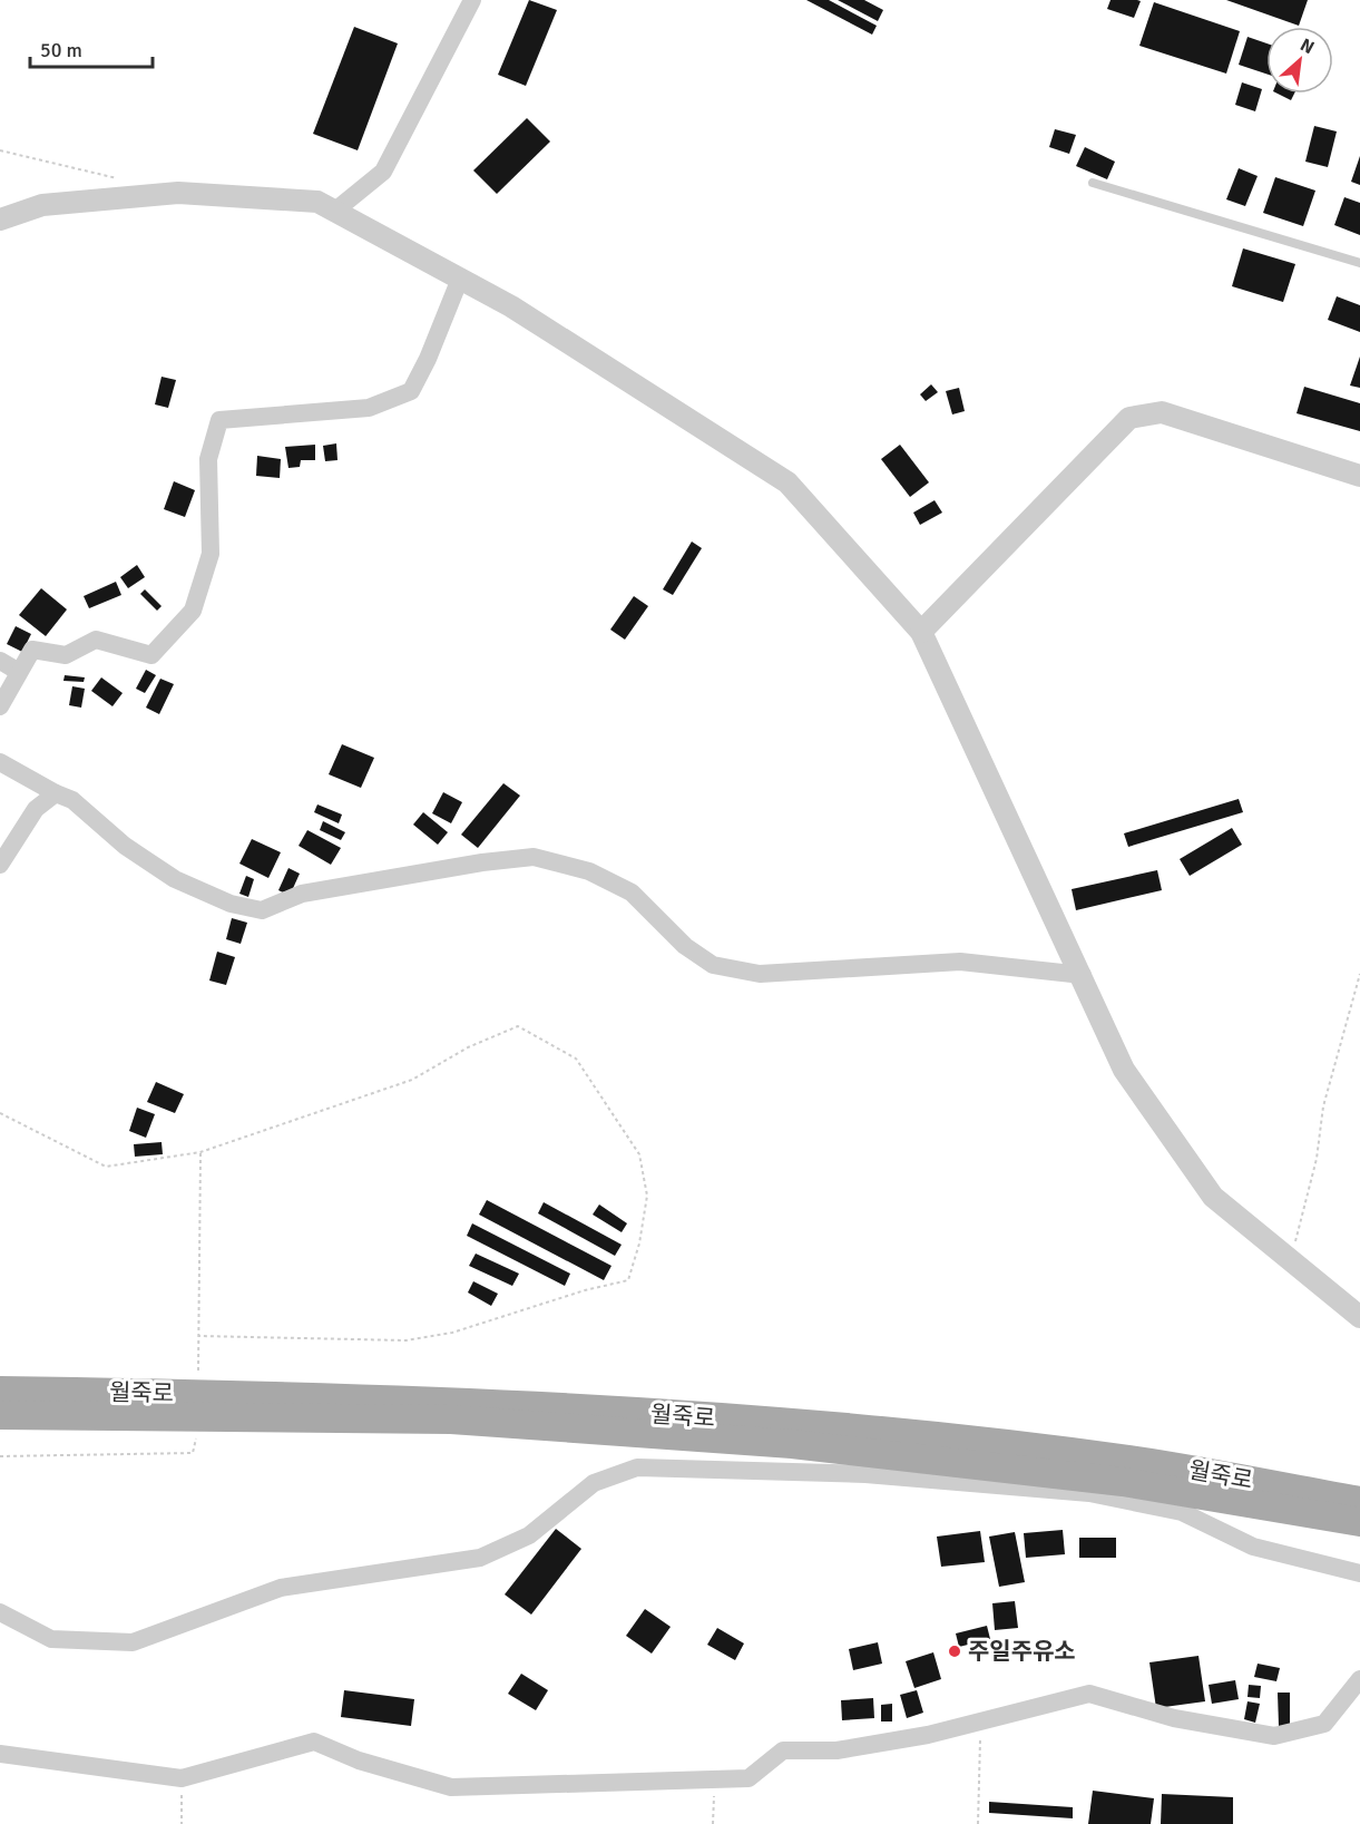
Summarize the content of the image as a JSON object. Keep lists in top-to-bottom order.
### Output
{
  "streets": {
    "main road": ["월죽로"]
  },
  "places": ["주일주유소"],
  "scale_bar": "50 m",
  "north": "top right"
}
